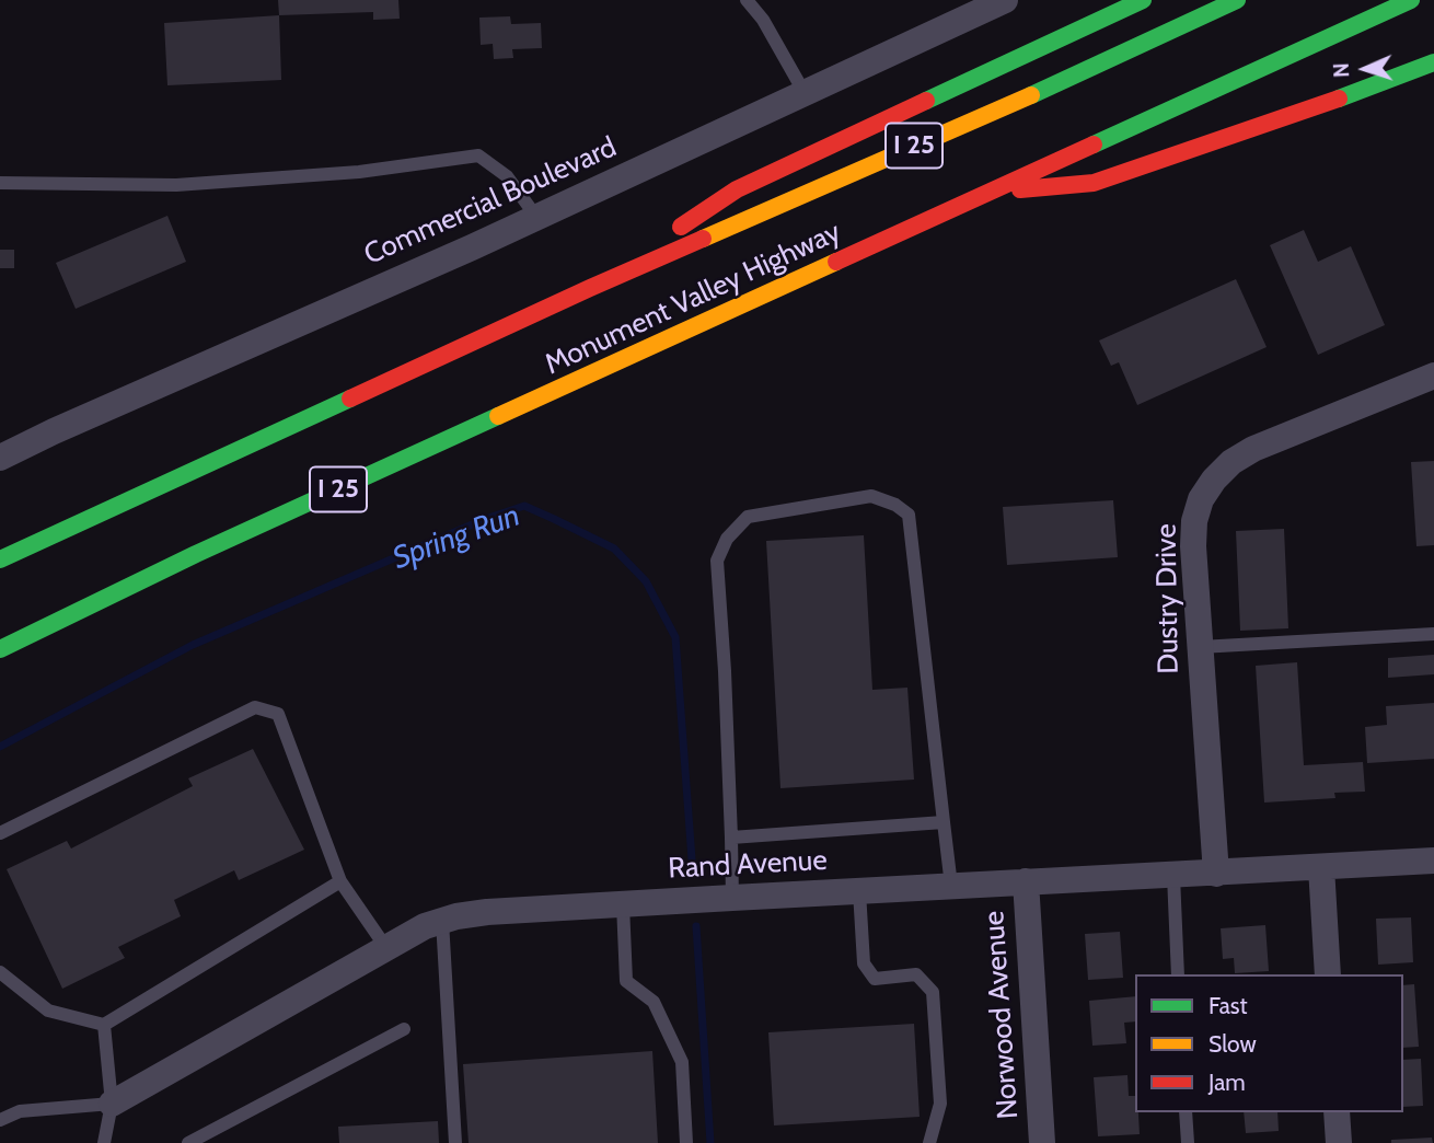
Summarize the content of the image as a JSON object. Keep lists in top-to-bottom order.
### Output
{
  "streets": {
    "highway": ["I 25", "Monument Valley Highway"],
    "street": [
      "Commercial Boulevard",
      "Dustry Drive",
      "Rand Avenue",
      "Norwood Avenue"
    ]
  },
  "crossings": [
    ["Dustry Drive", "Rand Avenue"],
    ["Rand Avenue", "Norwood Avenue"]
  ],
  "water": ["Spring Run"],
  "legend": ["Fast", "Slow", "Jam"],
  "north": "left"
}
